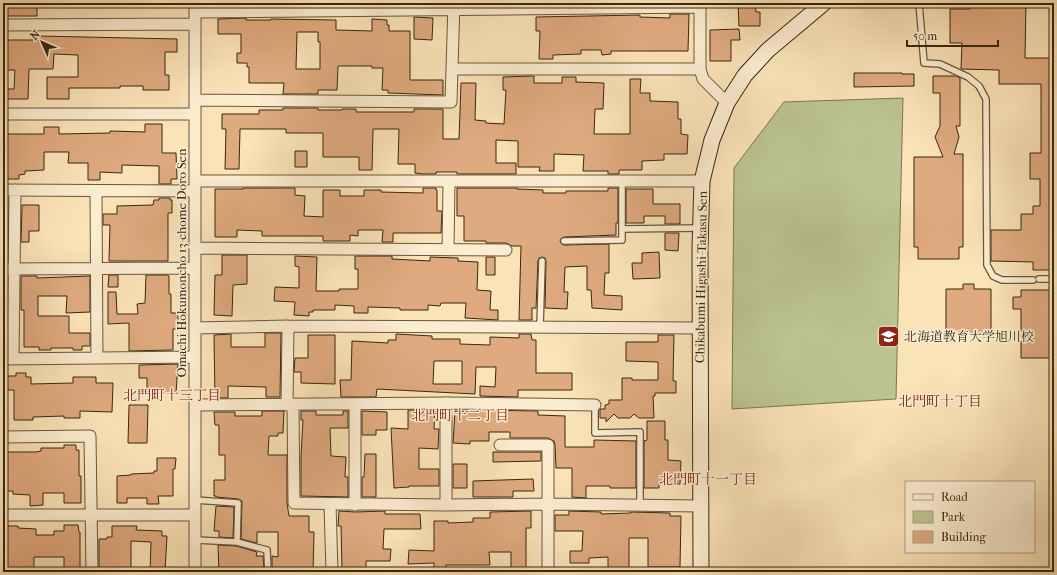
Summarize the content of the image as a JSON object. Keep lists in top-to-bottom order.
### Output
{
  "streets": {
    "street": ["Omachi Hokumoncho 13-chome Doro Sen", "Chikabumi Higashi-Takasu Sen"]
  },
  "districts": [
    "北門町十三丁目",
    "北門町十丁目",
    "北門町十二丁目",
    "北門町十一丁目"
  ],
  "places": {
    "school or university": ["北海道教育大学旭川校"]
  },
  "legend": ["Road", "Park", "Building"],
  "scale_bar": "50 m",
  "north": "top left"
}
